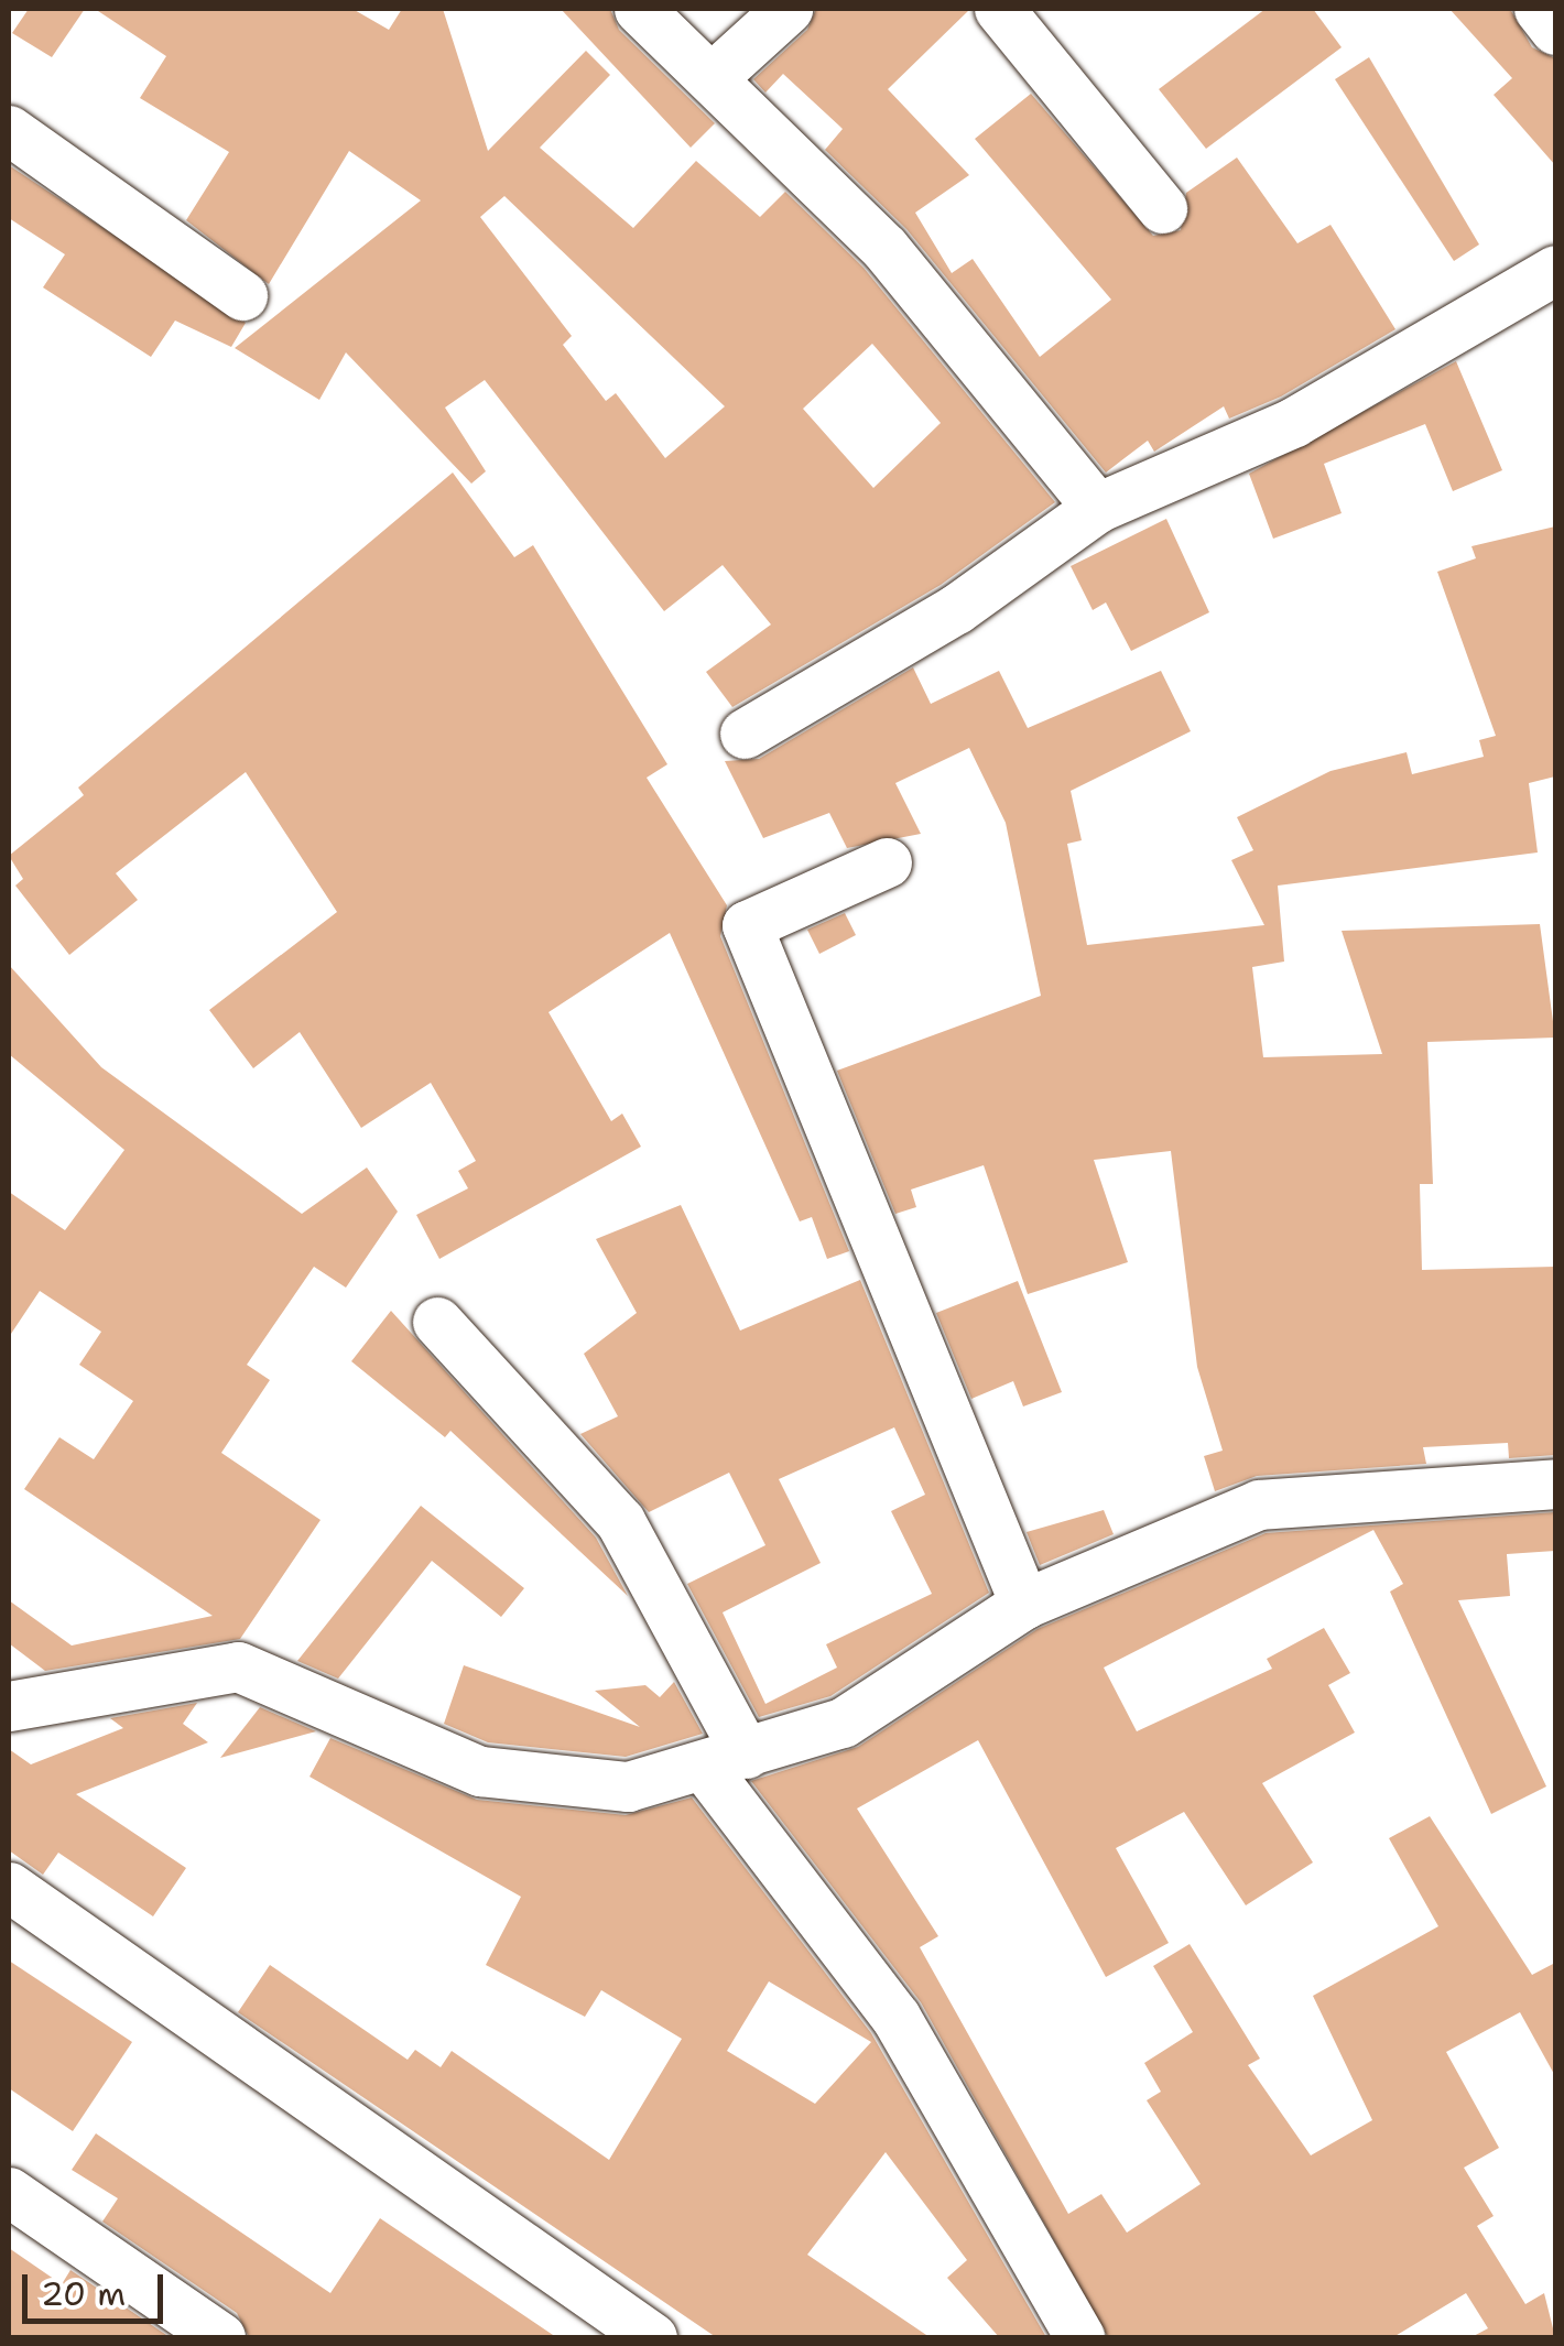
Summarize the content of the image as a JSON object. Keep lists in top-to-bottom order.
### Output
{
  "scale_bar": "20 m"
}
